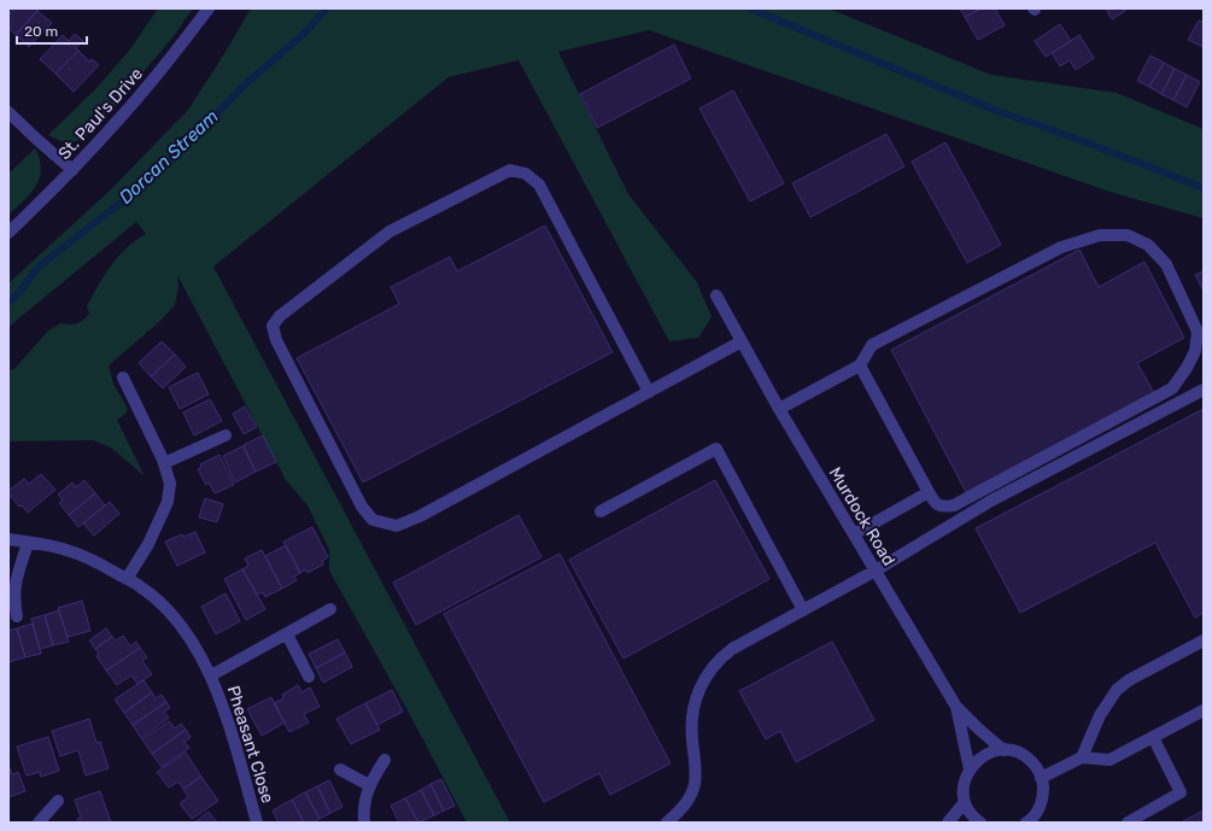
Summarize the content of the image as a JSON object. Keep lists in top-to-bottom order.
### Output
{
  "streets": {
    "street": ["St. Paul's Drive", "Murdock Road", "Pheasant Close"]
  },
  "water": ["Dorcan Stream"],
  "scale_bar": "20 m"
}
